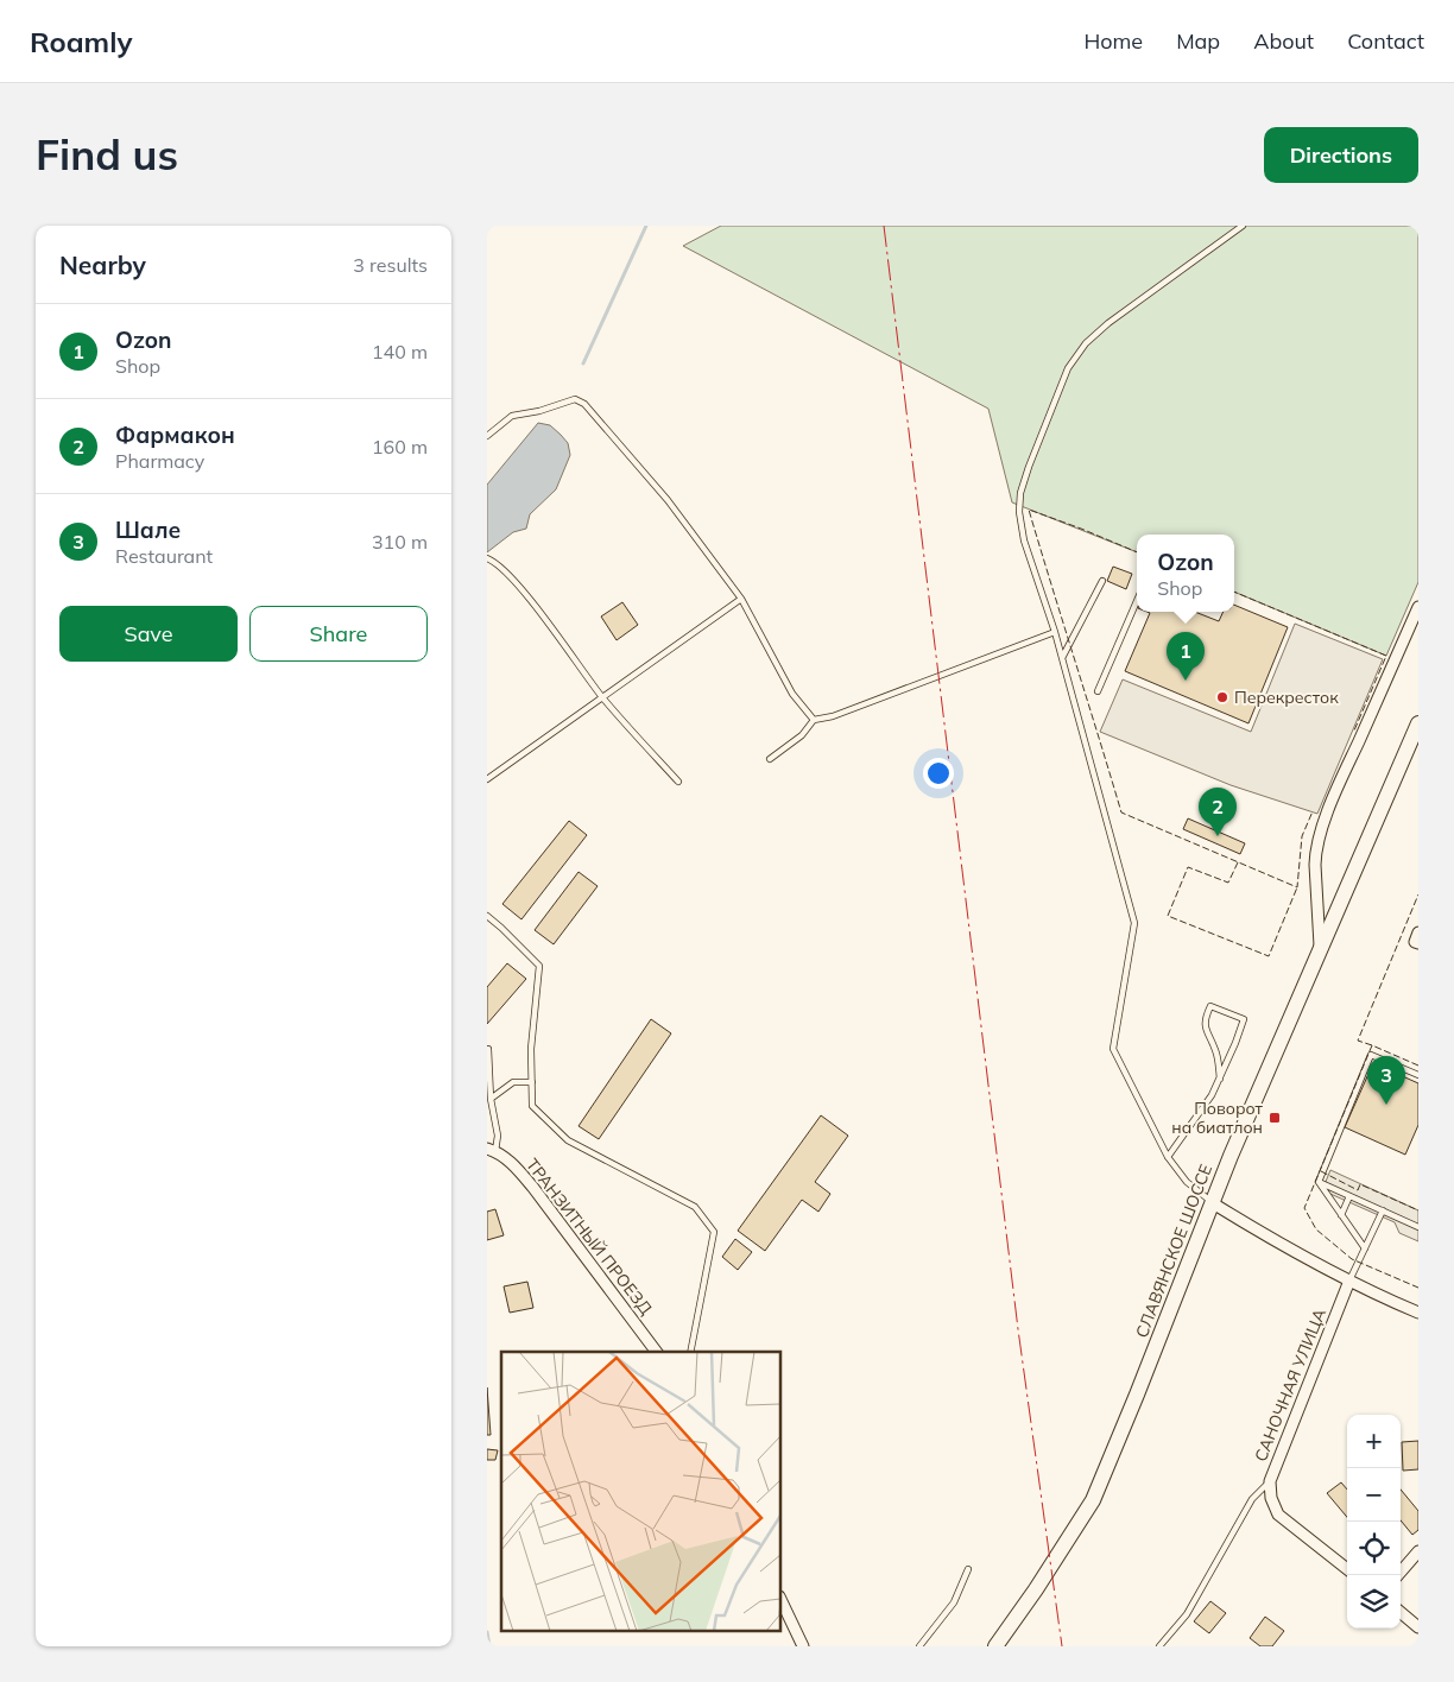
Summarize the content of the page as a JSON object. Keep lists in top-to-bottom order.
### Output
{
  "streets": {
    "main road": ["СЛАВЯНСКОЕ ШОССЕ"],
    "street": ["ТРАНЗИТНЫЙ ПРОЕЗД", "САНОЧНАЯ УЛИЦА"]
  },
  "places": {
    "other": ["Перекресток"],
    "transit": ["Поворот на биатлон"]
  },
  "page": {
    "header": "Roamly",
    "nav": [
      "Home",
      "Map",
      "About",
      "Contact"
    ],
    "buttons": [
      "Directions",
      ["Save", "Share"]
    ],
    "title": "Find us",
    "heading": ["Nearby", "3 results"],
    "list": [
      {
        "mark": "1",
        "name": "Ozon",
        "note": "Shop",
        "value": "140 m"
      },
      {
        "mark": "2",
        "name": "Фармакон",
        "note": "Pharmacy",
        "value": "160 m"
      },
      {
        "mark": "3",
        "name": "Шале",
        "note": "Restaurant",
        "value": "310 m"
      }
    ],
    "popup": ["Ozon", "Shop"],
    "pins": ["1", "2", "3"],
    "map_buttons": ["+", "−"]
  }
}
